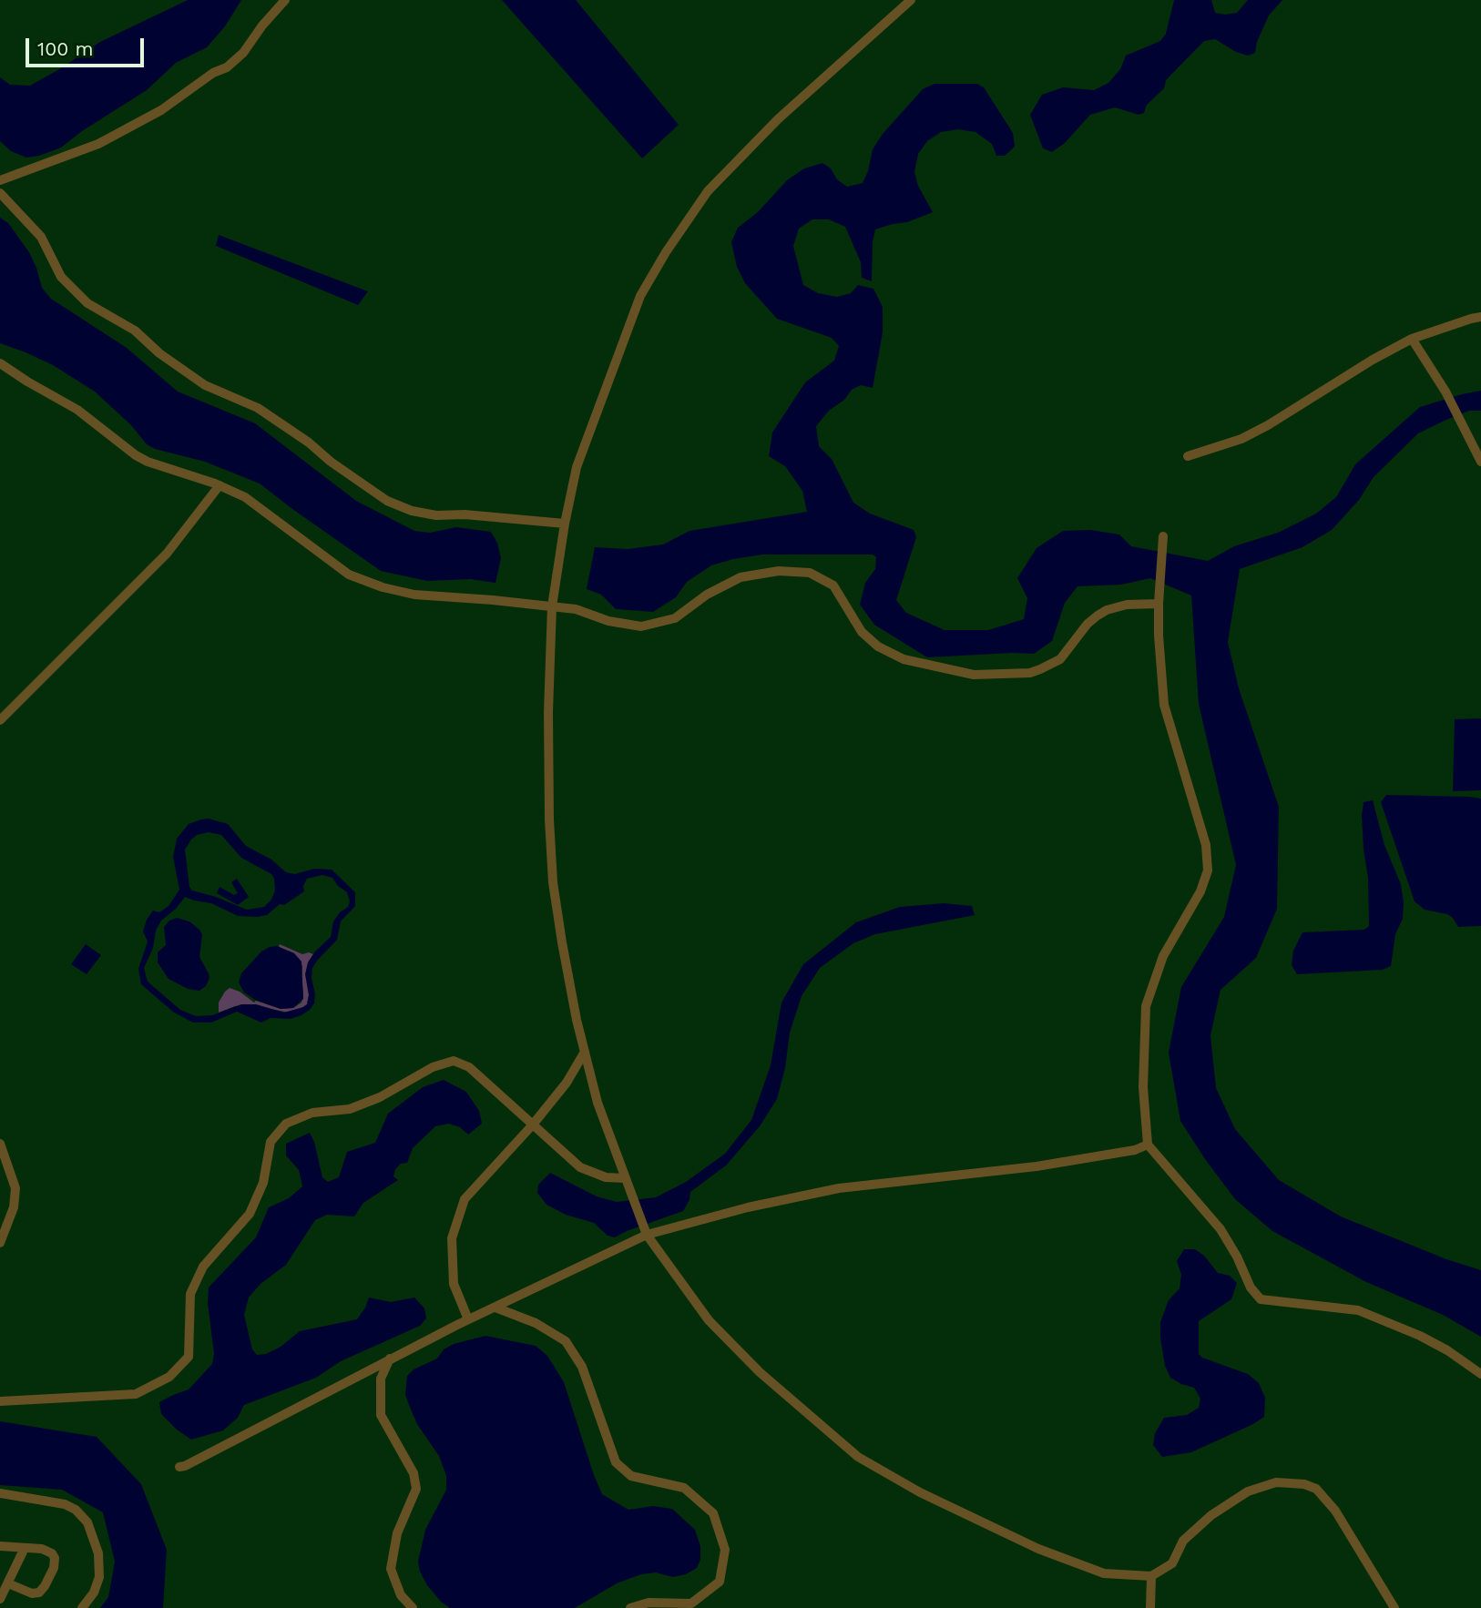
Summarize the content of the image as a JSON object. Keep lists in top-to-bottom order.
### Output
{
  "scale_bar": "100 m"
}
